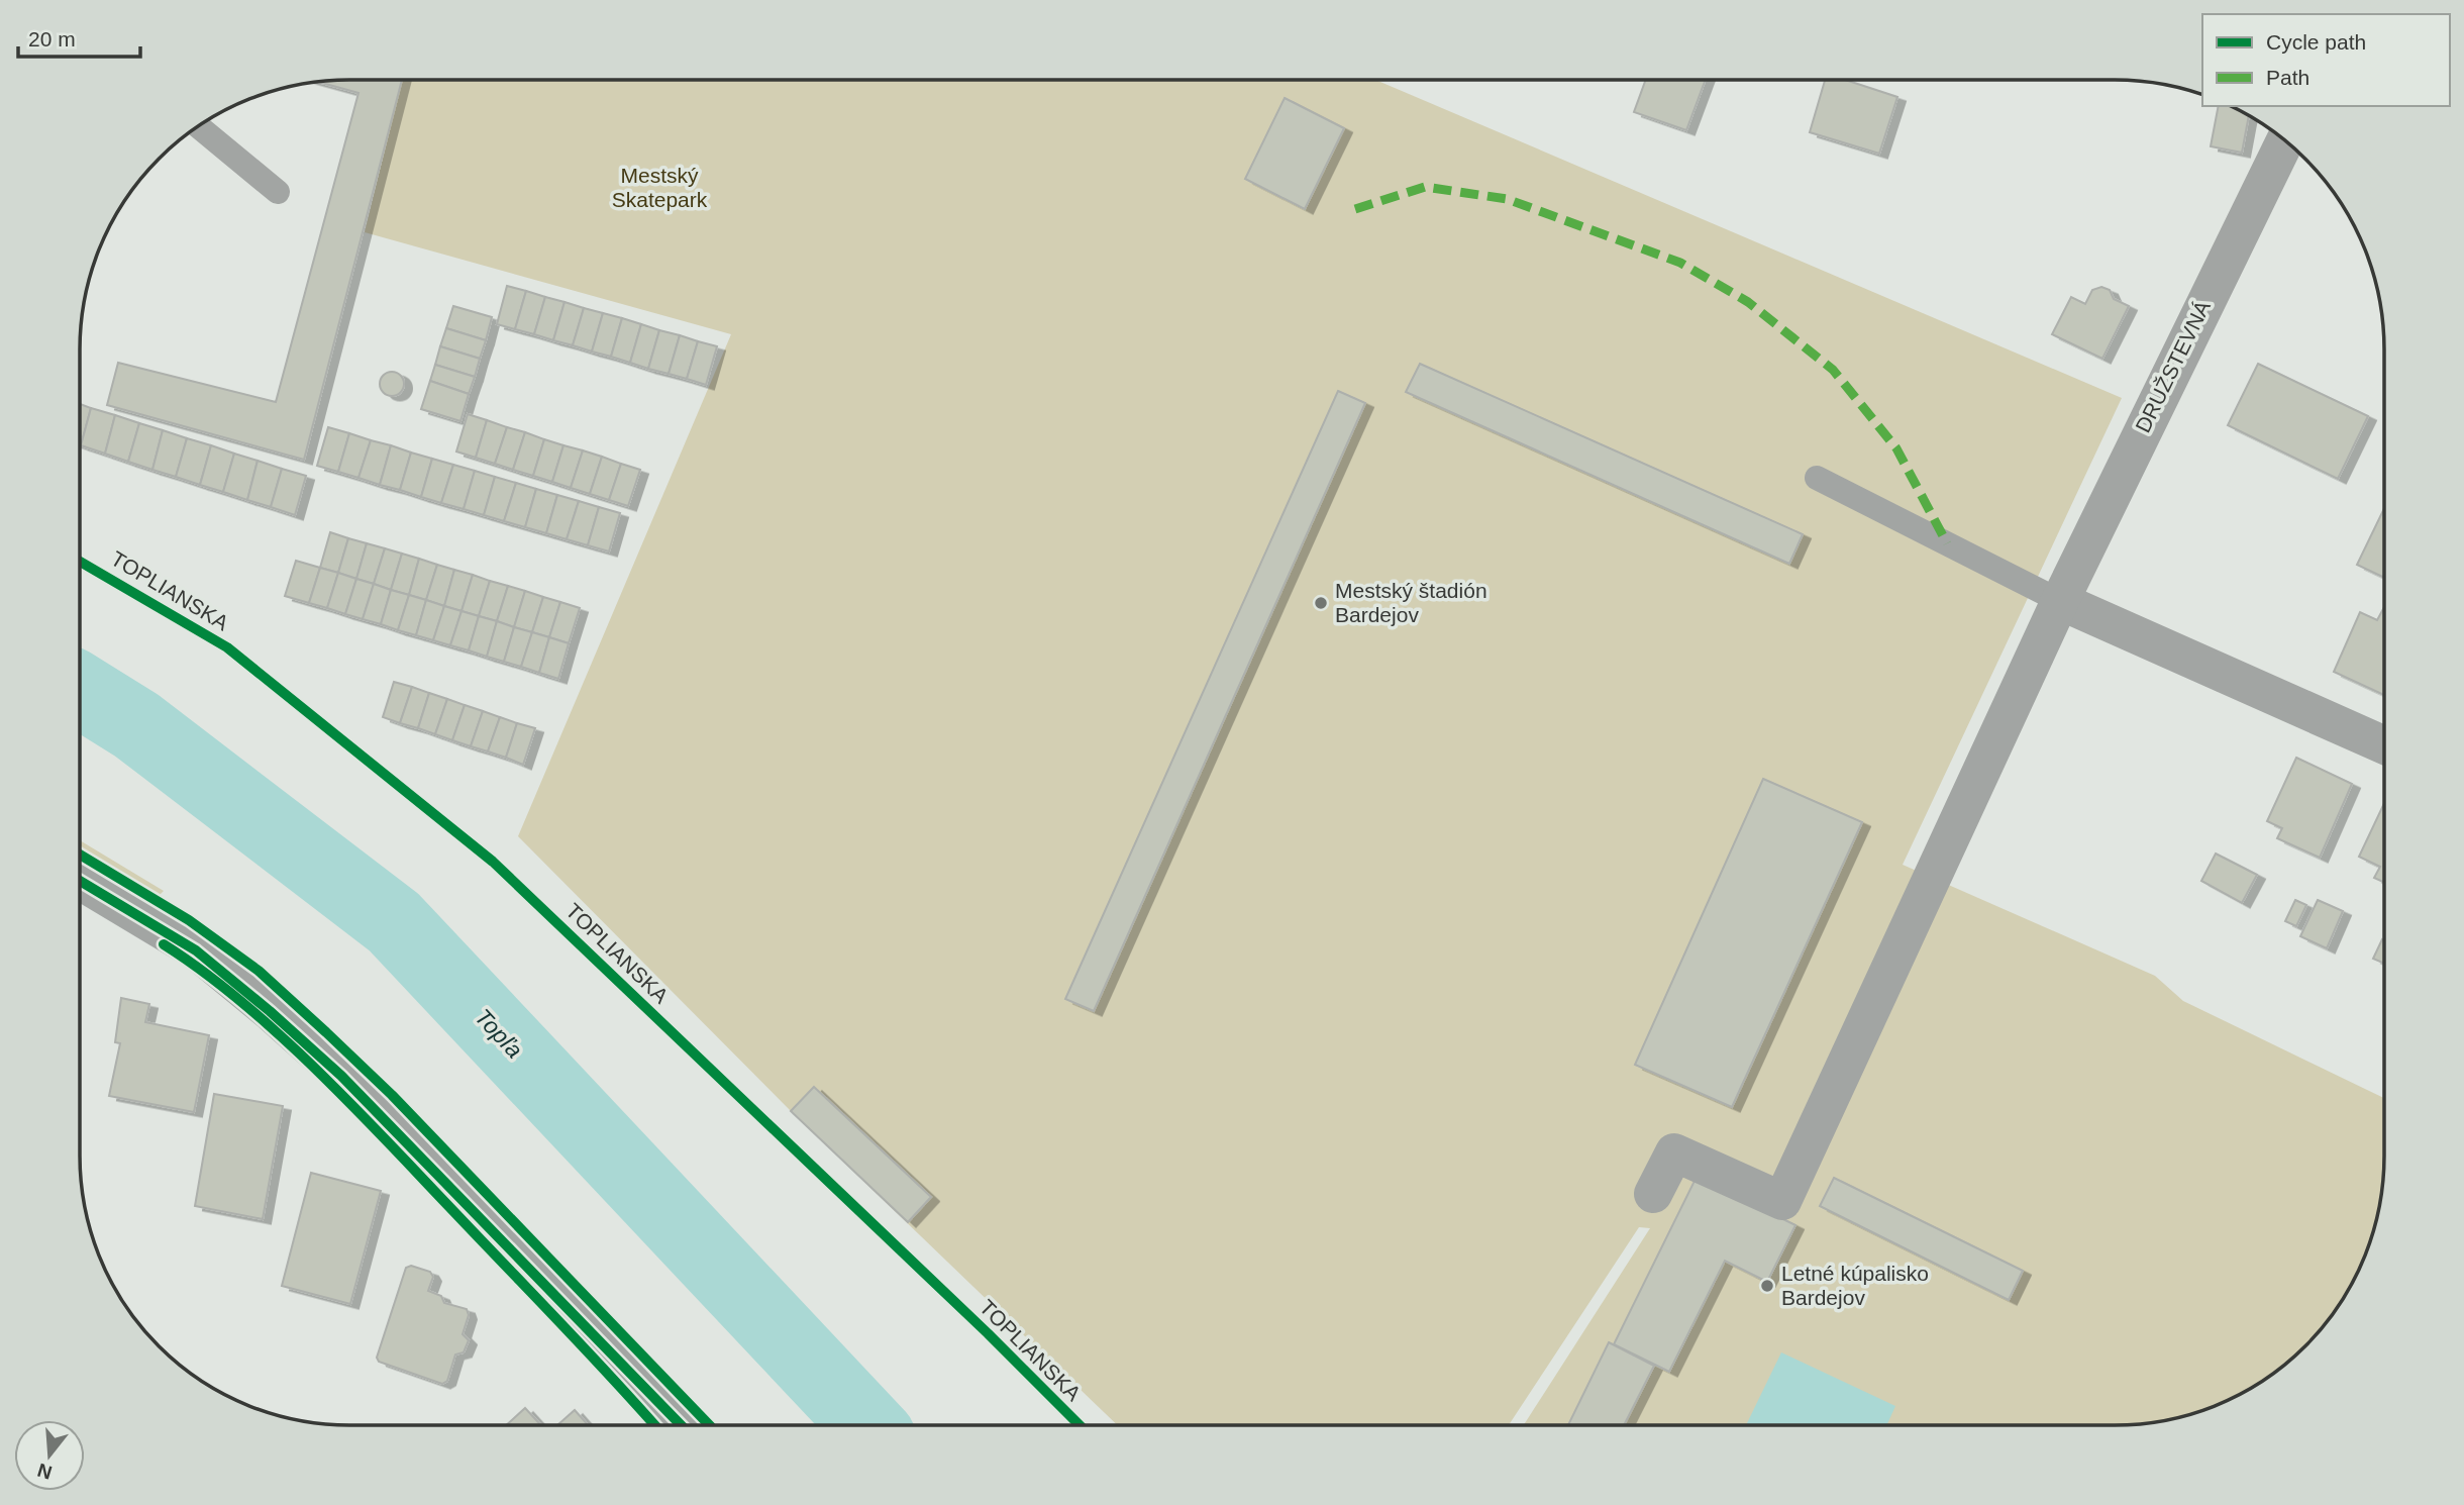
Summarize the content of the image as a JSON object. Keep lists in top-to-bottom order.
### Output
{
  "streets": {
    "street": ["DRUŽSTEVNÁ"],
    "cycle path": ["TOPLIANSKA"]
  },
  "water": ["Topľa"],
  "parks": ["Mestský Skatepark"],
  "places": ["Mestský štadión Bardejov", "Letné kúpalisko Bardejov"],
  "legend": ["Cycle path", "Path"],
  "scale_bar": "20 m",
  "north": "bottom"
}
